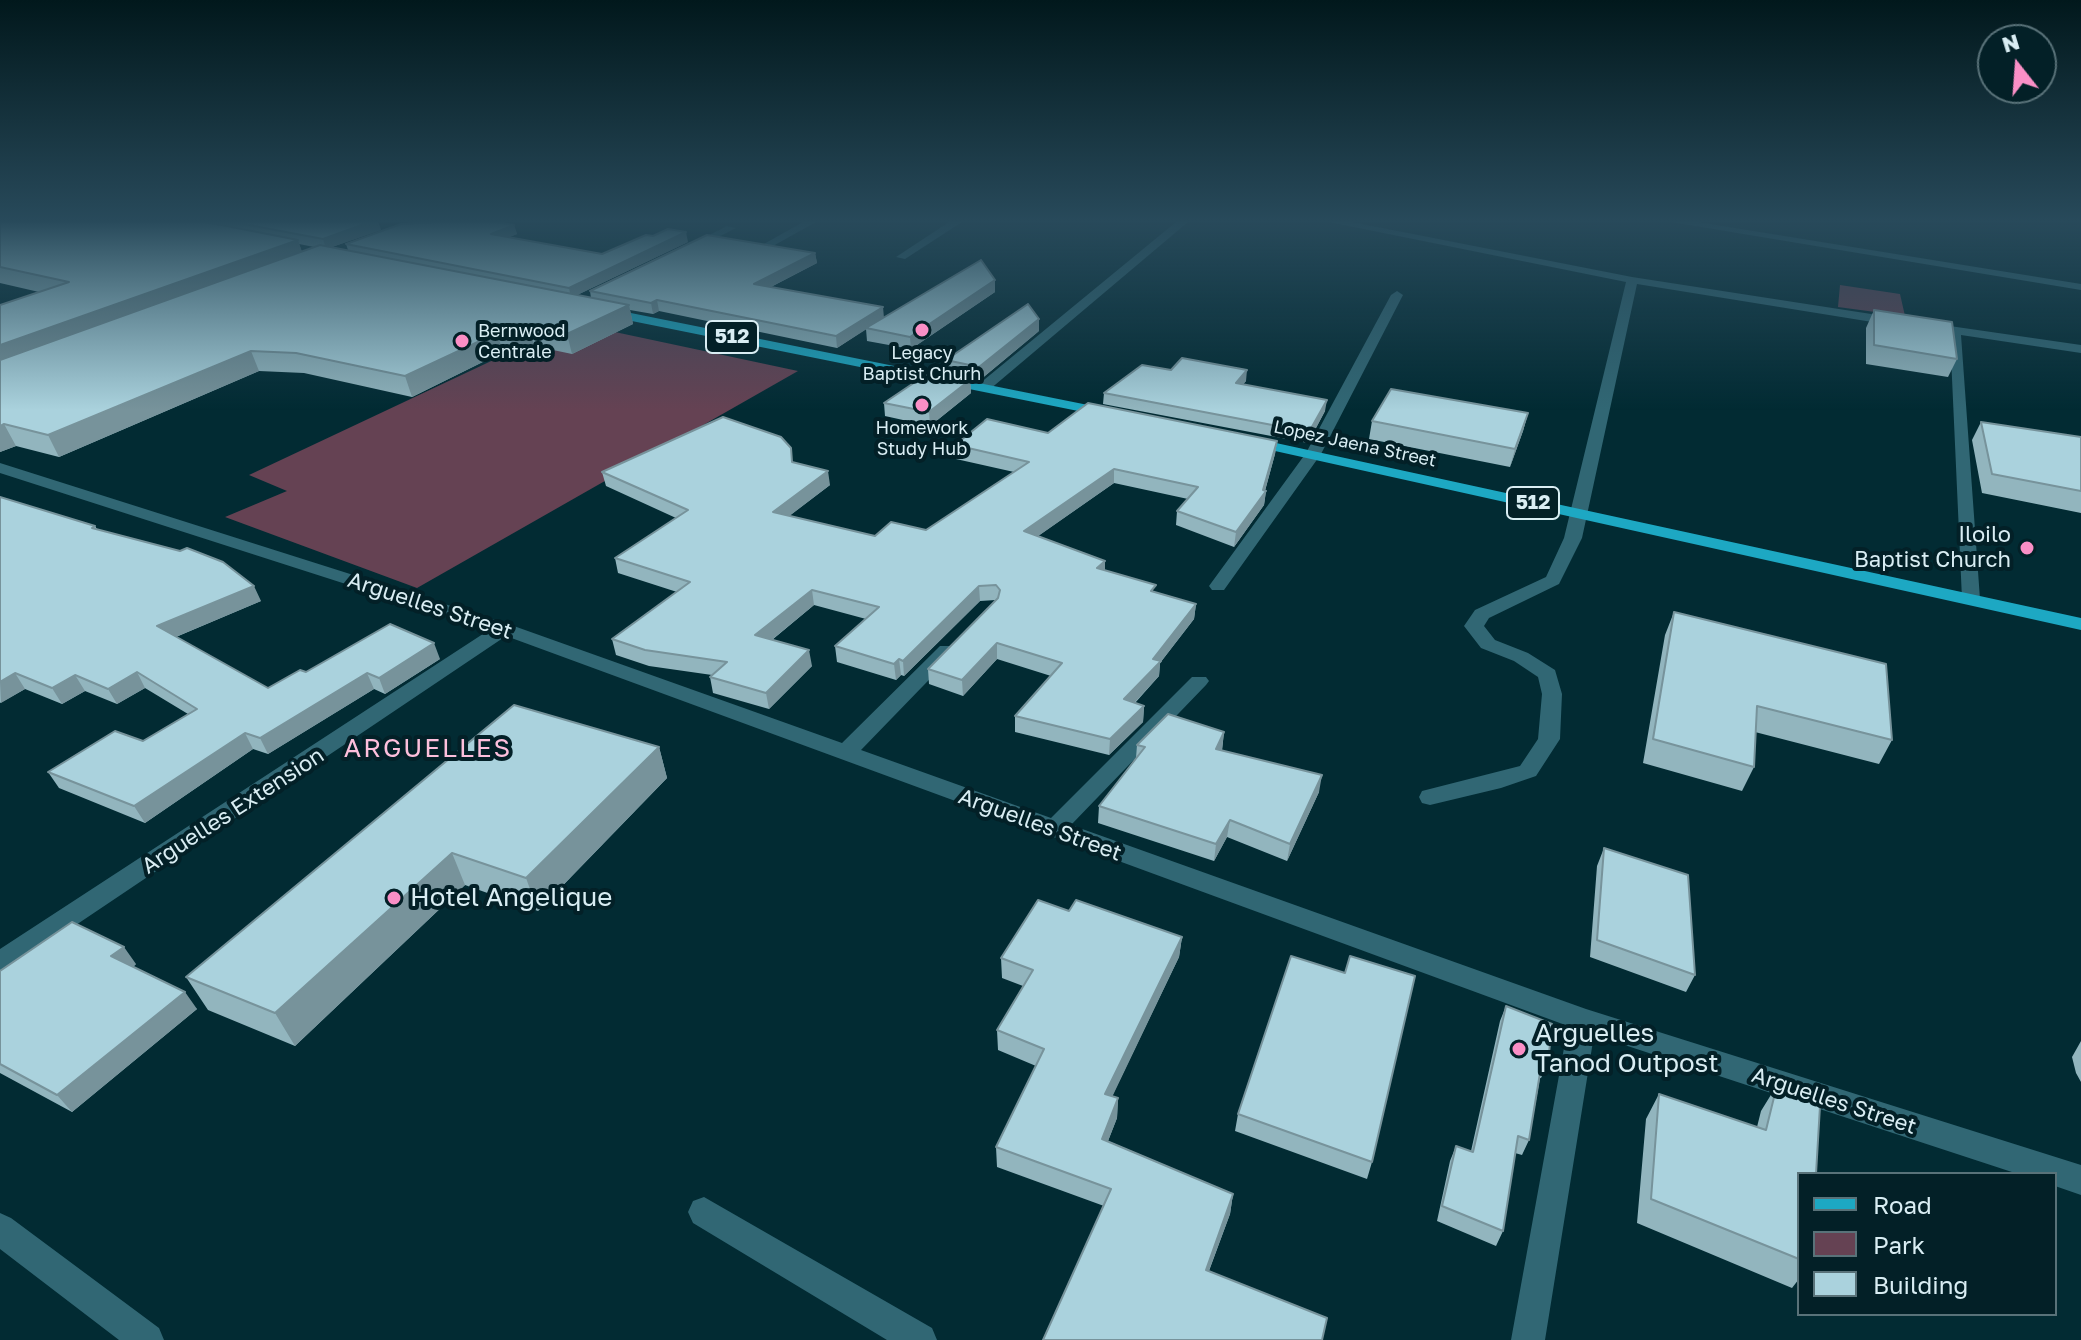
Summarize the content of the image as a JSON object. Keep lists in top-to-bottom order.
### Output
{
  "streets": {
    "main road": ["512", "Lopez Jaena Street"],
    "street": ["Arguelles Street", "Arguelles Extension"]
  },
  "crossings": [
    ["Arguelles Street", "Arguelles Extension"]
  ],
  "districts": ["ARGUELLES"],
  "places": [
    "Legacy Baptist Churh",
    "Bernwood Centrale",
    "Homework Study Hub",
    "Iloilo Baptist Church",
    "Hotel Angelique",
    "Arguelles Tanod Outpost"
  ],
  "legend": ["Road", "Park", "Building"],
  "north": "top"
}
